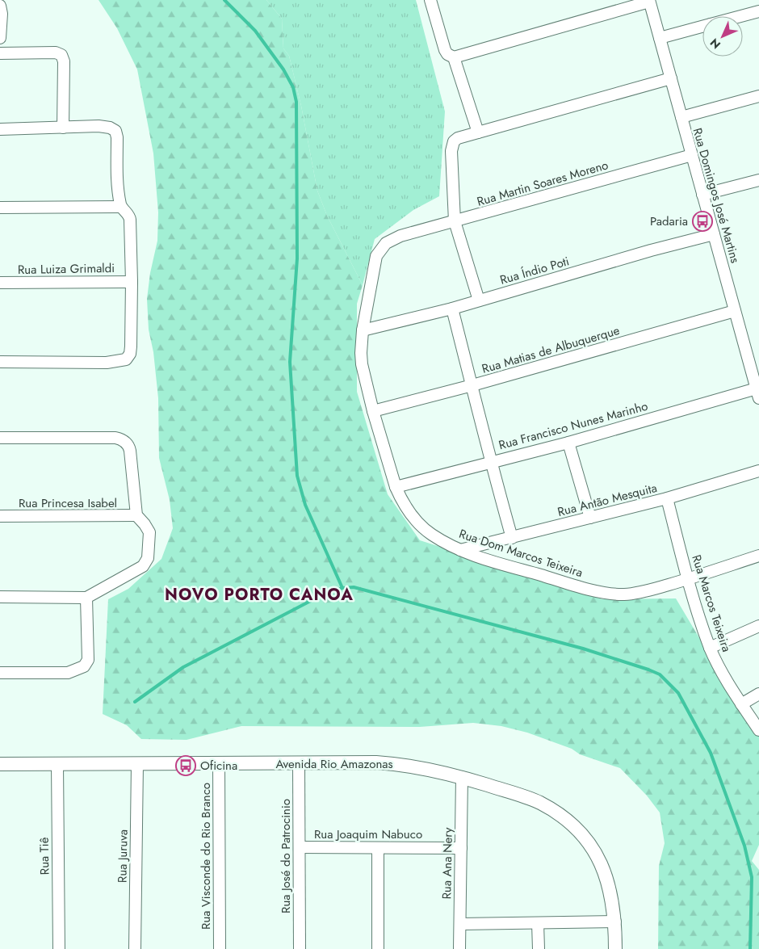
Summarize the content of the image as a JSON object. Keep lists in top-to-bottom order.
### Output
{
  "streets": {
    "street": [
      "Rua Martin Soares Moreno",
      "Rua Domingos José Martins",
      "Rua Luiza Grimaldi",
      "Rua Índio Poti",
      "Rua Matias de Albuquerque",
      "Rua Francisco Nunes Marinho",
      "Rua Antão Mesquita",
      "Rua Princesa Isabel",
      "Rua Dom Marcos Teixeira",
      "Rua Marcos Teixeira",
      "Avenida Rio Amazonas",
      "Rua Joaquim Nabuco",
      "Rua Tiê",
      "Rua Juruva",
      "Rua Visconde do Rio Branco",
      "Rua José do Patrocinio",
      "Rua Ana Nery"
    ]
  },
  "crossings": [
    ["Rua Martin Soares Moreno", "Rua Domingos José Martins"],
    ["Rua Martin Soares Moreno", "Rua Dom Marcos Teixeira"],
    ["Rua Domingos José Martins", "Rua Índio Poti"],
    ["Rua Domingos José Martins", "Rua Matias de Albuquerque"],
    ["Rua Domingos José Martins", "Rua Francisco Nunes Marinho"],
    ["Rua Índio Poti", "Rua Dom Marcos Teixeira"],
    ["Rua Matias de Albuquerque", "Rua Dom Marcos Teixeira"],
    ["Rua Francisco Nunes Marinho", "Rua Dom Marcos Teixeira"],
    ["Rua Antão Mesquita", "Rua Dom Marcos Teixeira"],
    ["Rua Antão Mesquita", "Rua Marcos Teixeira"],
    ["Rua Dom Marcos Teixeira", "Rua Marcos Teixeira"],
    ["Avenida Rio Amazonas", "Rua Tiê"],
    ["Avenida Rio Amazonas", "Rua Juruva"],
    ["Avenida Rio Amazonas", "Rua Visconde do Rio Branco"],
    ["Avenida Rio Amazonas", "Rua José do Patrocinio"],
    ["Avenida Rio Amazonas", "Rua Ana Nery"],
    ["Rua Joaquim Nabuco", "Rua José do Patrocinio"],
    ["Rua Joaquim Nabuco", "Rua Ana Nery"]
  ],
  "districts": ["NOVO PORTO CANOA"],
  "places": {
    "bus stop": ["Padaria", "Oficina"]
  },
  "north": "bottom left"
}
